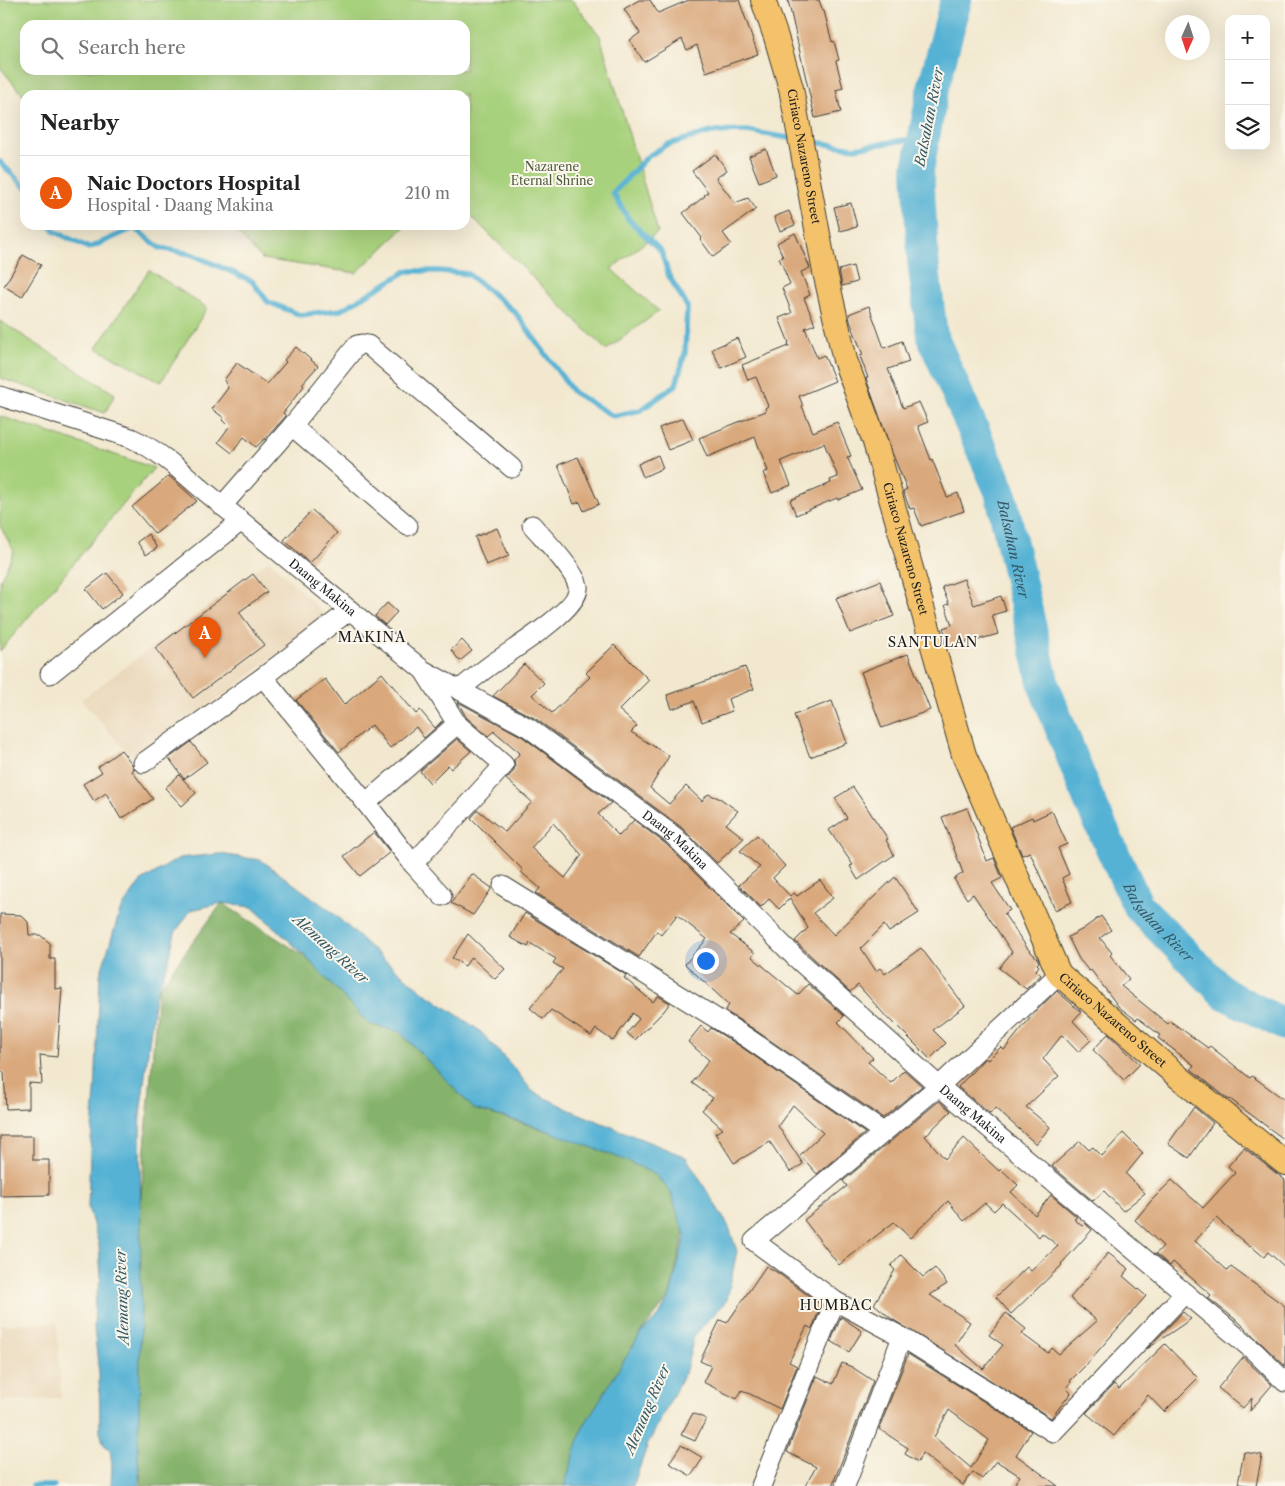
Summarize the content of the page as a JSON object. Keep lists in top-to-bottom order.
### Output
{
  "streets": {
    "main road": ["Ciriaco Nazareno Street"],
    "street": ["Daang Makina"]
  },
  "districts": ["MAKINA", "SANTULAN", "HUMBAC"],
  "water": ["Balsahan River", "Alemang River"],
  "parks": ["Nazarene Eternal Shrine"],
  "north": "bottom",
  "page": {
    "map_buttons": ["+", "−"],
    "search": "Search here",
    "heading": "Nearby",
    "list": [
      {
        "mark": "A",
        "name": "Naic Doctors Hospital",
        "note": "Hospital · Daang Makina",
        "value": "210 m"
      }
    ],
    "pins": "A"
  }
}
